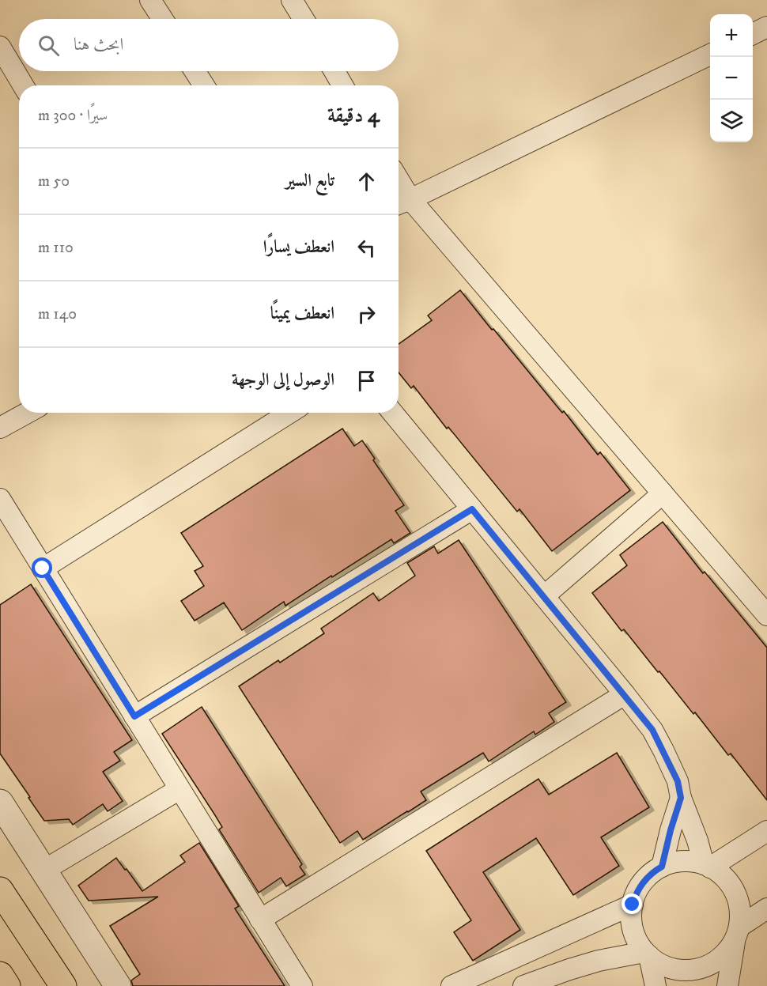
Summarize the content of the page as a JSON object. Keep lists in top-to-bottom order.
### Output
{
  "page": {
    "map_buttons": ["+", "−"],
    "search": "ابحث هنا",
    "heading": ["4 دقيقة", "سيرًا · 300 m"],
    "list": [
      ["تابع السير", "50 m"],
      ["انعطف يسارًا", "110 m"],
      ["انعطف يمينًا", "140 m"],
      "الوصول إلى الوجهة"
    ]
  }
}
